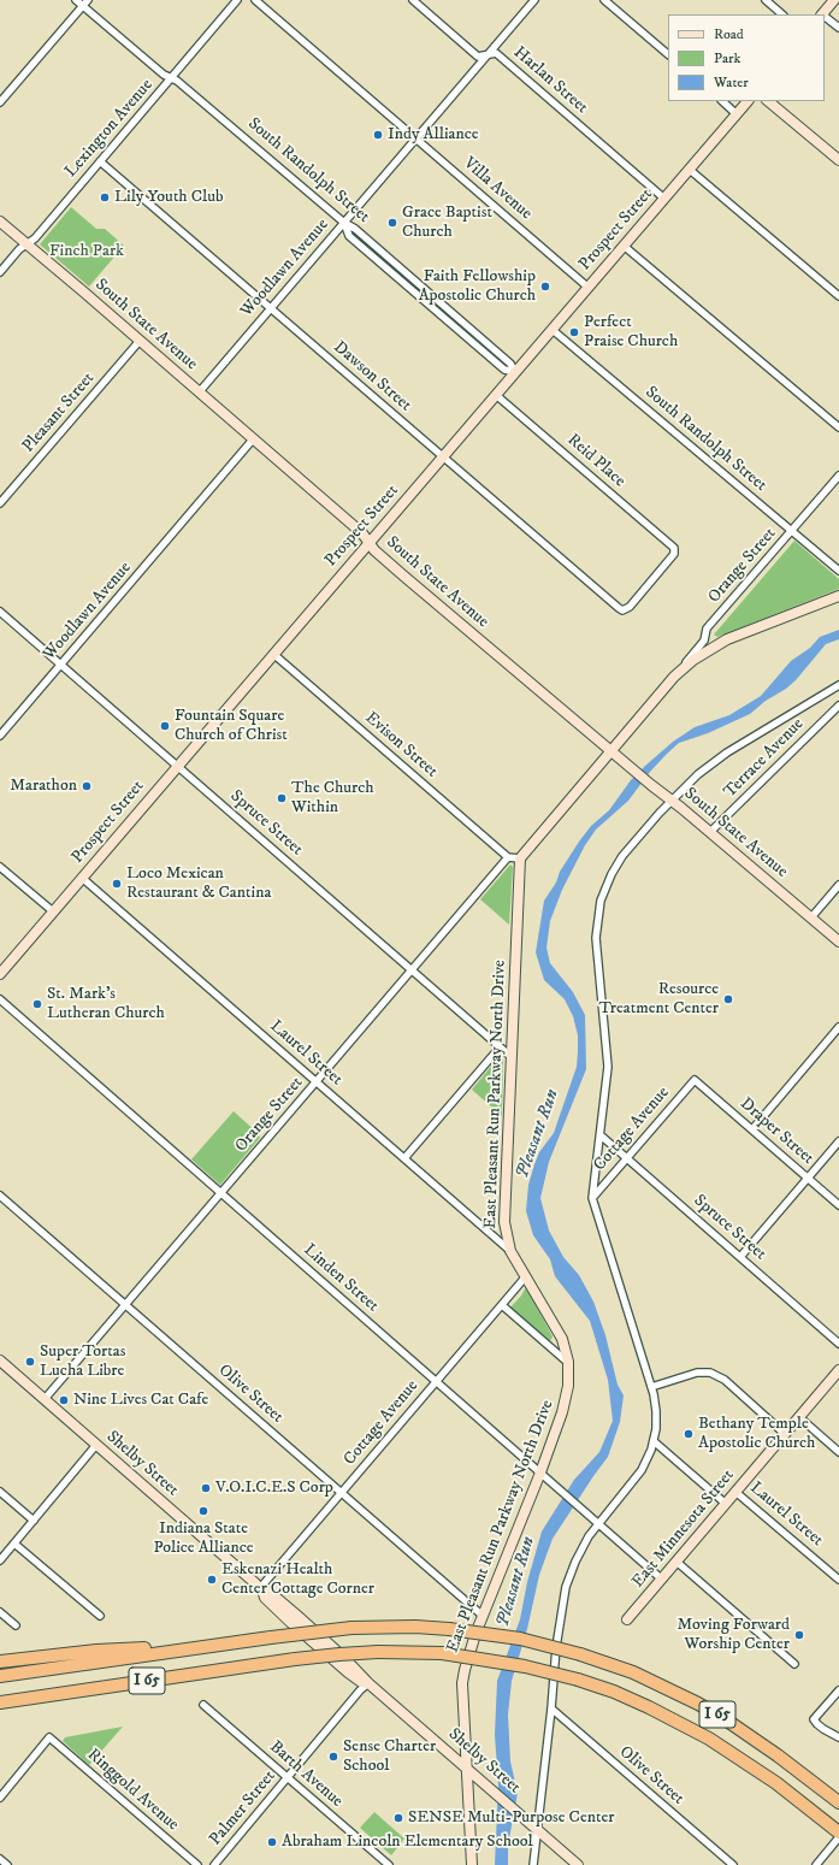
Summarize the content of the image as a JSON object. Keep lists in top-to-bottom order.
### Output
{
  "streets": {
    "highway": ["I 65"],
    "street": [
      "Harlan Street",
      "Lexington Avenue",
      "South Randolph Street",
      "Villa Avenue",
      "Prospect Street",
      "Woodlawn Avenue",
      "South State Avenue",
      "Dawson Street",
      "Pleasant Street",
      "Reid Place",
      "Orange Street",
      "Evison Street",
      "Terrace Avenue",
      "Spruce Street",
      "Laurel Street",
      "East Pleasant Run Parkway North Drive",
      "Cottage Avenue",
      "Draper Street",
      "Linden Street",
      "Olive Street",
      "Shelby Street",
      "East Minnesota Street",
      "Barth Avenue",
      "Ringgold Avenue",
      "Palmer Street"
    ]
  },
  "crossings": [
    ["Harlan Street", "Prospect Street"],
    ["Harlan Street", "Woodlawn Avenue"],
    ["Lexington Avenue", "South Randolph Street"],
    ["Lexington Avenue", "South State Avenue"],
    ["Lexington Avenue", "Dawson Street"],
    ["South Randolph Street", "Prospect Street"],
    ["South Randolph Street", "Woodlawn Avenue"],
    ["South Randolph Street", "Orange Street"],
    ["Villa Avenue", "Prospect Street"],
    ["Villa Avenue", "Woodlawn Avenue"],
    ["Prospect Street", "South State Avenue"],
    ["Prospect Street", "Dawson Street"],
    ["Prospect Street", "Reid Place"],
    ["Prospect Street", "Evison Street"],
    ["Prospect Street", "Spruce Street"],
    ["Prospect Street", "Laurel Street"],
    ["Woodlawn Avenue", "South State Avenue"],
    ["Woodlawn Avenue", "Dawson Street"],
    ["Woodlawn Avenue", "Spruce Street"],
    ["South State Avenue", "Pleasant Street"],
    ["South State Avenue", "Terrace Avenue"],
    ["Dawson Street", "Reid Place"],
    ["Orange Street", "Evison Street"],
    ["Orange Street", "Spruce Street"],
    ["Orange Street", "Laurel Street"],
    ["Orange Street", "Linden Street"],
    ["Orange Street", "Olive Street"],
    ["Orange Street", "Shelby Street"],
    ["Spruce Street", "East Pleasant Run Parkway North Drive"],
    ["Spruce Street", "Cottage Avenue"],
    ["Laurel Street", "East Pleasant Run Parkway North Drive"],
    ["Laurel Street", "East Minnesota Street"],
    ["East Pleasant Run Parkway North Drive", "Cottage Avenue"],
    ["East Pleasant Run Parkway North Drive", "Linden Street"],
    ["East Pleasant Run Parkway North Drive", "Olive Street"],
    ["East Pleasant Run Parkway North Drive", "Shelby Street"],
    ["Cottage Avenue", "Draper Street"],
    ["Cottage Avenue", "Linden Street"],
    ["Cottage Avenue", "Olive Street"],
    ["Cottage Avenue", "Shelby Street"],
    ["Linden Street", "East Minnesota Street"],
    ["Shelby Street", "Palmer Street"],
    ["Barth Avenue", "Palmer Street"]
  ],
  "water": ["Pleasant Run"],
  "parks": ["Finch Park"],
  "places": [
    "Indy Alliance",
    "Lily Youth Club",
    "Grace Baptist Church",
    "Faith Fellowship Apostolic Church",
    "Perfect Praise Church",
    "Fountain Square Church of Christ",
    "Marathon",
    "The Church Within",
    "Loco Mexican Restaurant & Cantina",
    "Resource Treatment Center",
    "St. Mark's Lutheran Church",
    "Super Tortas Lucha Libre",
    "Nine Lives Cat Cafe",
    "Bethany Temple Apostolic Church",
    "V.O.I.C.E.S Corp",
    "Indiana State Police Alliance",
    "Eskenazi Health Center Cottage Corner",
    "Moving Forward Worship Center",
    "Sense Charter School",
    "SENSE Multi-Purpose Center",
    "Abraham Lincoln Elementary School"
  ],
  "legend": ["Road", "Park", "Water"]
}
